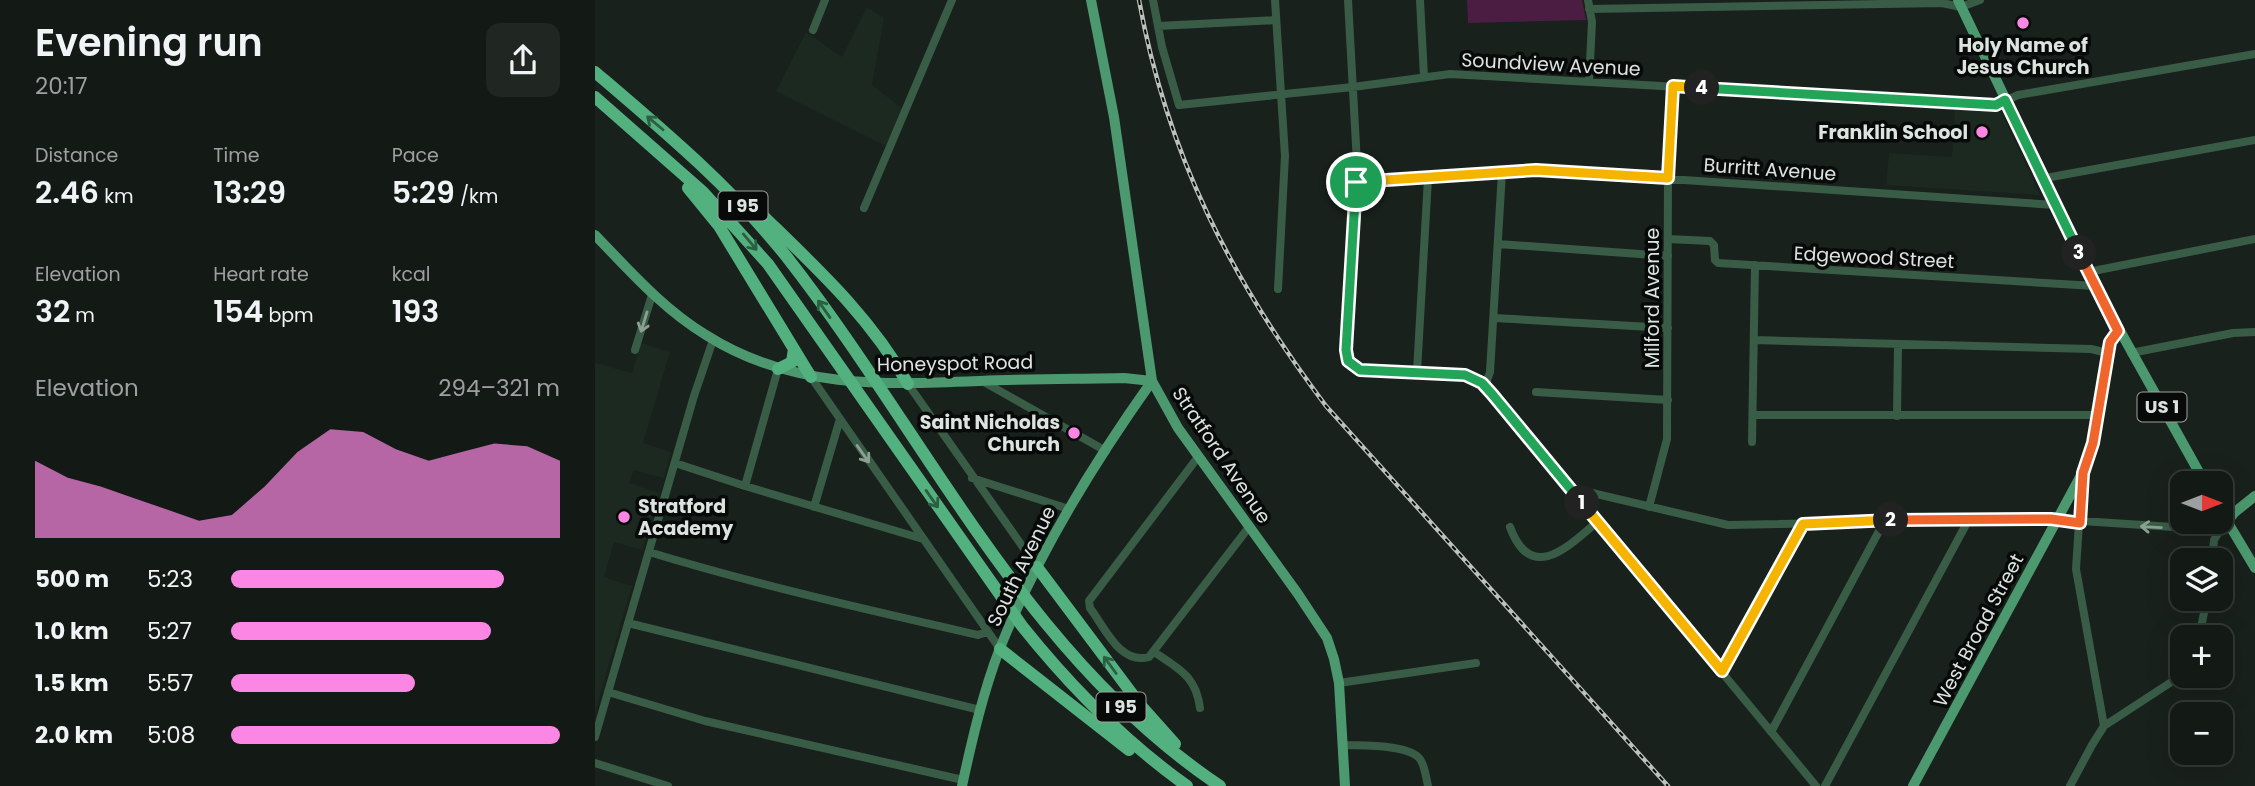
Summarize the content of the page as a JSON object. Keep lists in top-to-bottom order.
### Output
{
  "streets": {
    "highway": ["I 95"],
    "main road": [
      "Honeyspot Road",
      "US 1",
      "Stratford Avenue",
      "South Avenue",
      "West Broad Street"
    ],
    "street": [
      "Soundview Avenue",
      "Burritt Avenue",
      "Edgewood Street",
      "Milford Avenue"
    ]
  },
  "crossings": [
    ["Soundview Avenue", "Milford Avenue"],
    ["Soundview Avenue", "US 1"],
    ["Burritt Avenue", "Milford Avenue"],
    ["Burritt Avenue", "US 1"],
    ["Edgewood Street", "Milford Avenue"],
    ["Edgewood Street", "US 1"],
    ["Honeyspot Road", "Stratford Avenue"],
    ["Honeyspot Road", "South Avenue"],
    ["US 1", "West Broad Street"],
    ["Stratford Avenue", "South Avenue"]
  ],
  "places": [
    "Holy Name of Jesus Church",
    "Franklin School",
    "Saint Nicholas Church",
    "Stratford Academy"
  ],
  "north": "right",
  "page": {
    "heading": ["Evening run", "20:17"],
    "pins": [
      "4",
      "3",
      "1",
      "2"
    ],
    "stats": [
      ["Distance", "2.46 km"],
      ["Time", "13:29"],
      ["Pace", "5:29 /km"],
      ["Elevation", "32 m"],
      ["Heart rate", "154 bpm"],
      ["kcal", "193"]
    ],
    "chart": ["Elevation", "294–321 m"],
    "map_buttons": ["+", "−"],
    "list": [
      {
        "name": "500 m",
        "note": "5:23"
      },
      {
        "name": "1.0 km",
        "note": "5:27"
      },
      {
        "name": "1.5 km",
        "note": "5:57"
      },
      {
        "name": "2.0 km",
        "note": "5:08"
      }
    ]
  }
}
